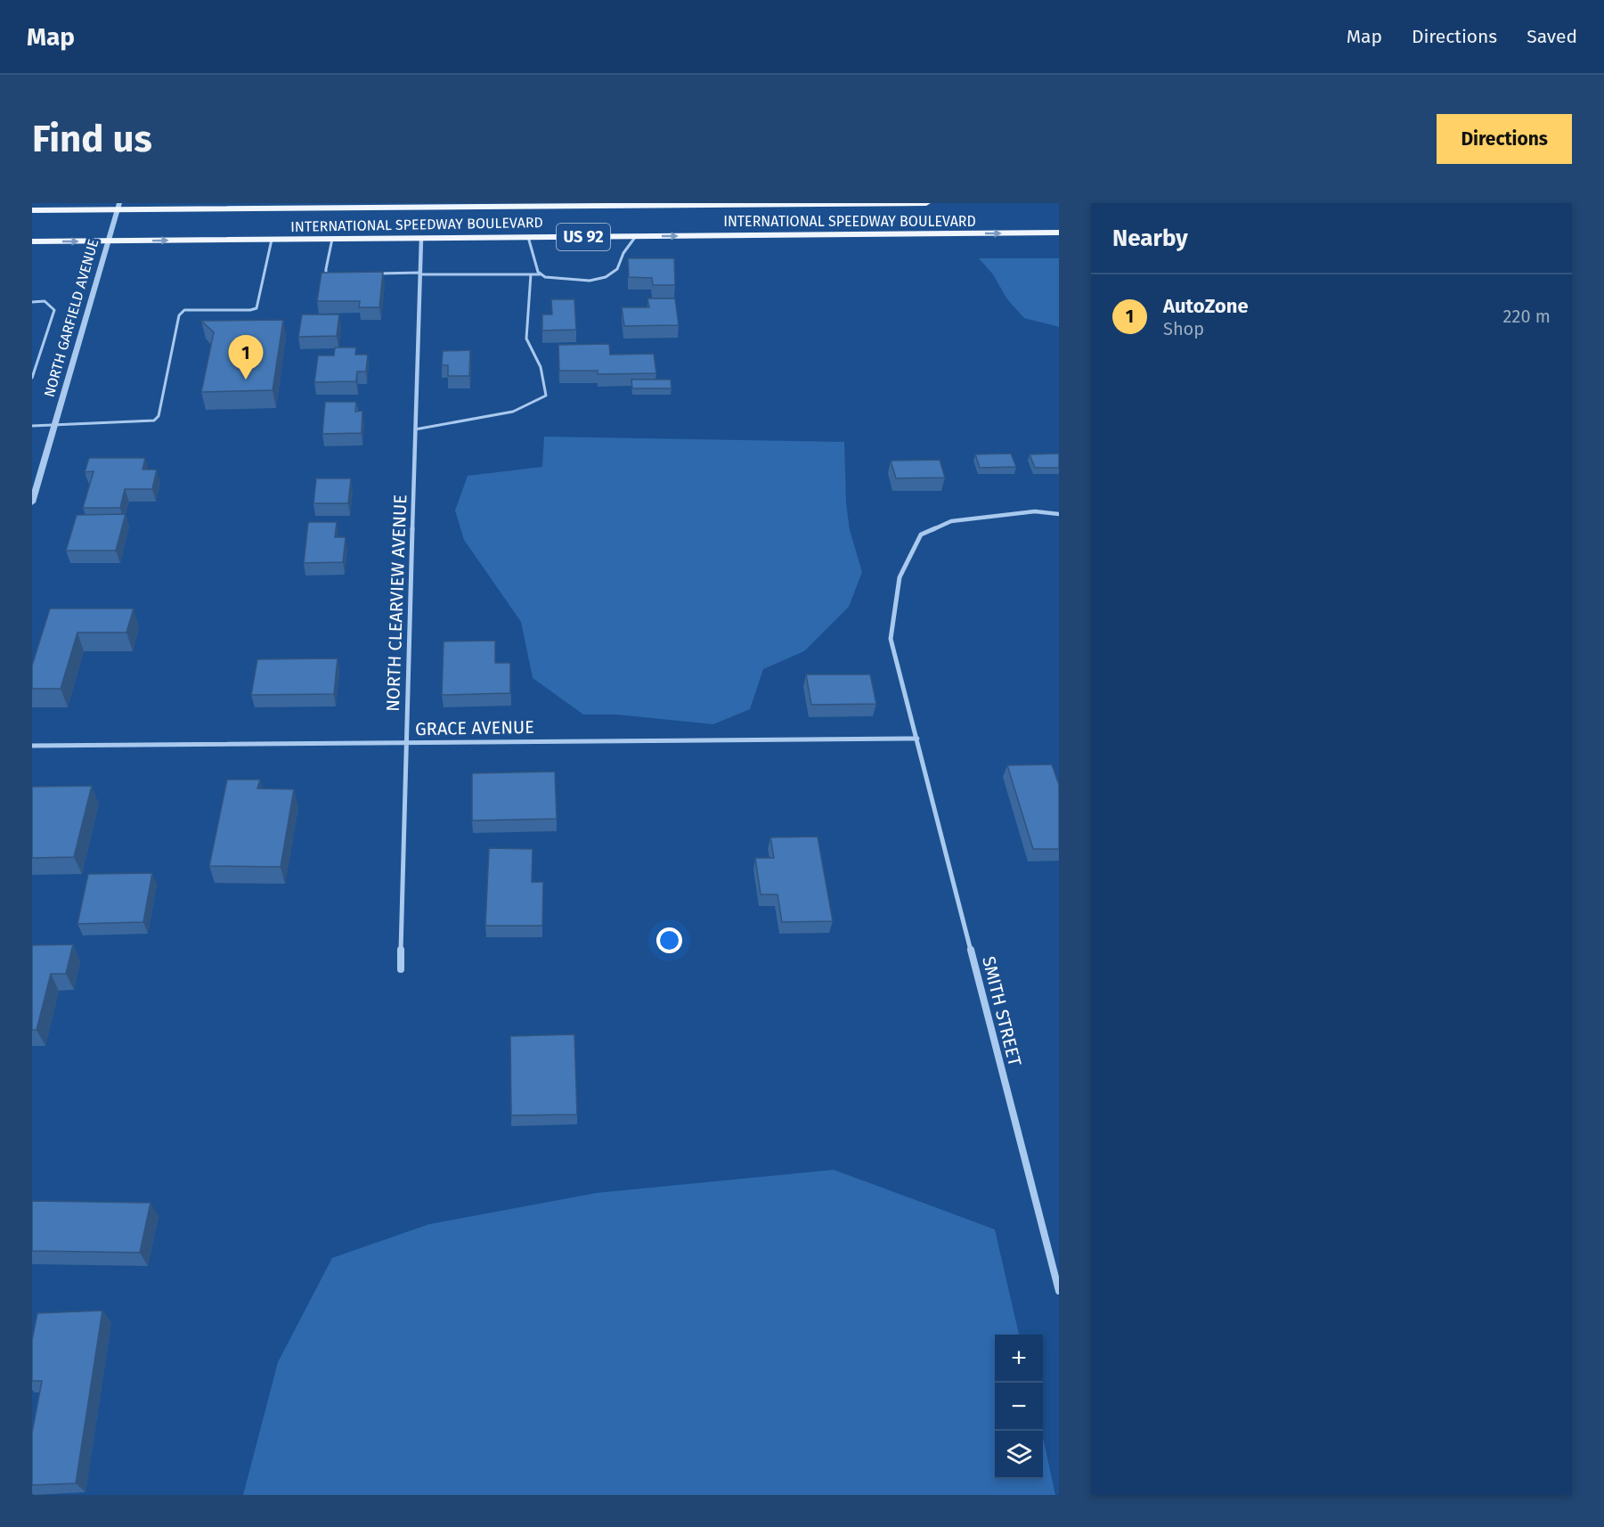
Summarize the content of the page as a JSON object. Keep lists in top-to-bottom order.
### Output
{
  "streets": {
    "main road": ["INTERNATIONAL SPEEDWAY BOULEVARD", "US 92"],
    "street": [
      "NORTH GARFIELD AVENUE",
      "NORTH CLEARVIEW AVENUE",
      "GRACE AVENUE",
      "SMITH STREET"
    ]
  },
  "crossings": [
    ["INTERNATIONAL SPEEDWAY BOULEVARD", "NORTH GARFIELD AVENUE"],
    ["INTERNATIONAL SPEEDWAY BOULEVARD", "NORTH CLEARVIEW AVENUE"],
    ["NORTH CLEARVIEW AVENUE", "GRACE AVENUE"],
    ["GRACE AVENUE", "SMITH STREET"]
  ],
  "page": {
    "header": "Map",
    "nav": ["Map", "Directions", "Saved"],
    "buttons": "Directions",
    "title": "Find us",
    "heading": "Nearby",
    "list": [
      {
        "mark": "1",
        "name": "AutoZone",
        "note": "Shop",
        "value": "220 m"
      }
    ],
    "pins": "1",
    "map_buttons": ["+", "−"]
  }
}
